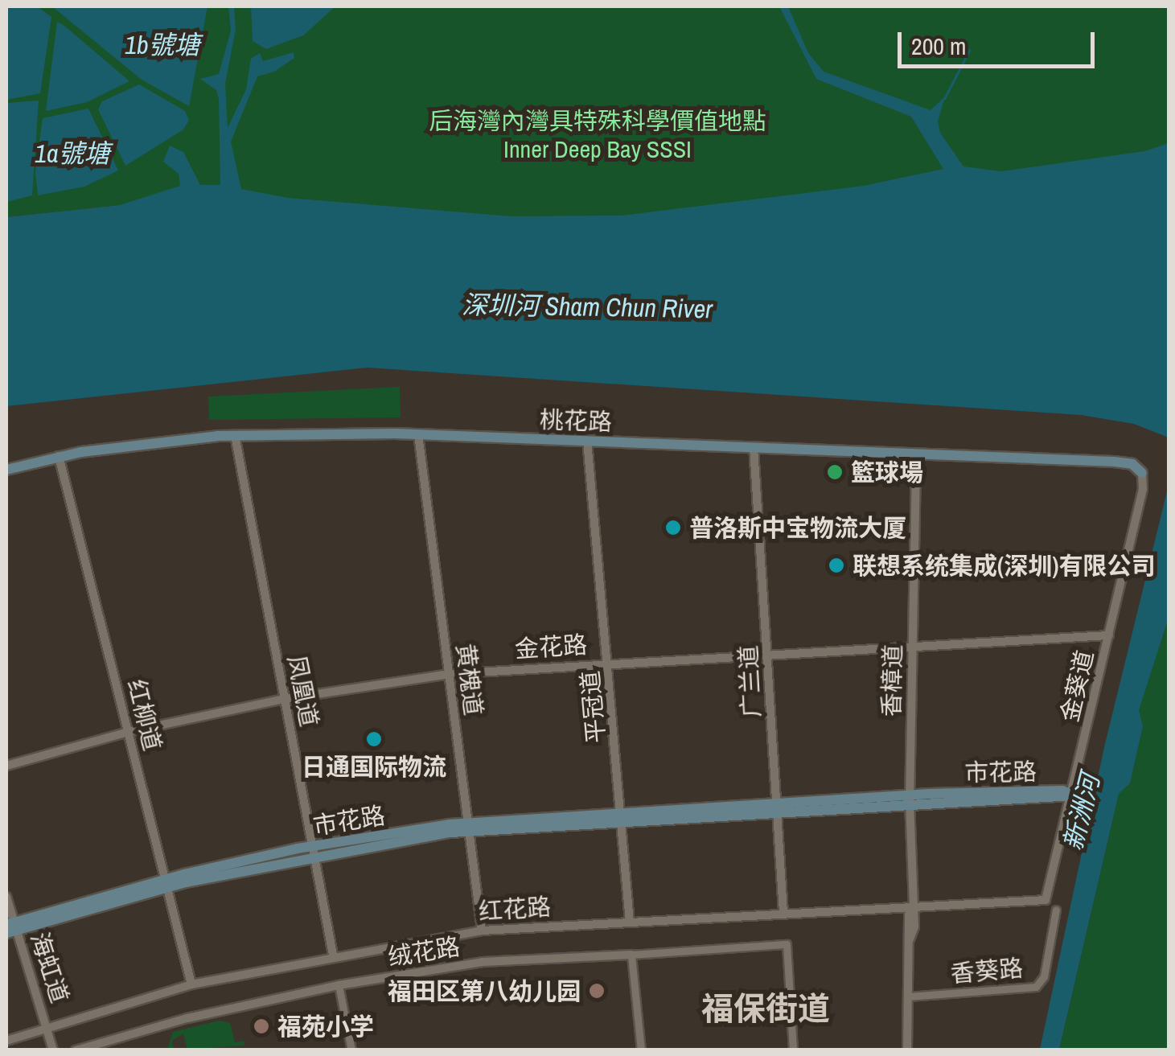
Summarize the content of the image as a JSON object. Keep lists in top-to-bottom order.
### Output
{
  "streets": {
    "main road": ["桃花路", "市花路"],
    "street": [
      "金花路",
      "黄槐道",
      "香樟道",
      "广兰道",
      "金葵道",
      "凤凰道",
      "平冠道",
      "红柳道",
      "红花路",
      "绒花路",
      "海虹道",
      "香葵路"
    ]
  },
  "crossings": [
    ["桃花路", "黄槐道"],
    ["桃花路", "香樟道"],
    ["桃花路", "广兰道"],
    ["桃花路", "金葵道"],
    ["桃花路", "凤凰道"],
    ["桃花路", "平冠道"],
    ["桃花路", "红柳道"],
    ["金花路", "黄槐道"],
    ["金花路", "香樟道"],
    ["金花路", "广兰道"],
    ["金花路", "金葵道"],
    ["金花路", "凤凰道"],
    ["金花路", "平冠道"],
    ["金花路", "红柳道"],
    ["黄槐道", "市花路"],
    ["黄槐道", "红花路"],
    ["香樟道", "市花路"],
    ["香樟道", "红花路"],
    ["香樟道", "香葵路"],
    ["广兰道", "市花路"],
    ["广兰道", "红花路"],
    ["金葵道", "市花路"],
    ["金葵道", "红花路"],
    ["凤凰道", "市花路"],
    ["凤凰道", "红花路"],
    ["平冠道", "市花路"],
    ["平冠道", "红花路"],
    ["红柳道", "市花路"],
    ["红柳道", "红花路"],
    ["市花路", "海虹道"],
    ["红花路", "海虹道"]
  ],
  "districts": ["福保街道"],
  "water": [
    "1b號塘",
    "1a號塘",
    "深圳河 Sham Chun River",
    "新洲河"
  ],
  "parks": ["后海灣內灣具特殊科學價值地點 Inner Deep Bay SSSI"],
  "places": [
    "籃球場",
    "普洛斯中宝物流大厦",
    "联想系统集成(深圳)有限公司",
    "日通国际物流",
    "福田区第八幼儿园",
    "福苑小学"
  ],
  "scale_bar": "200 m"
}
